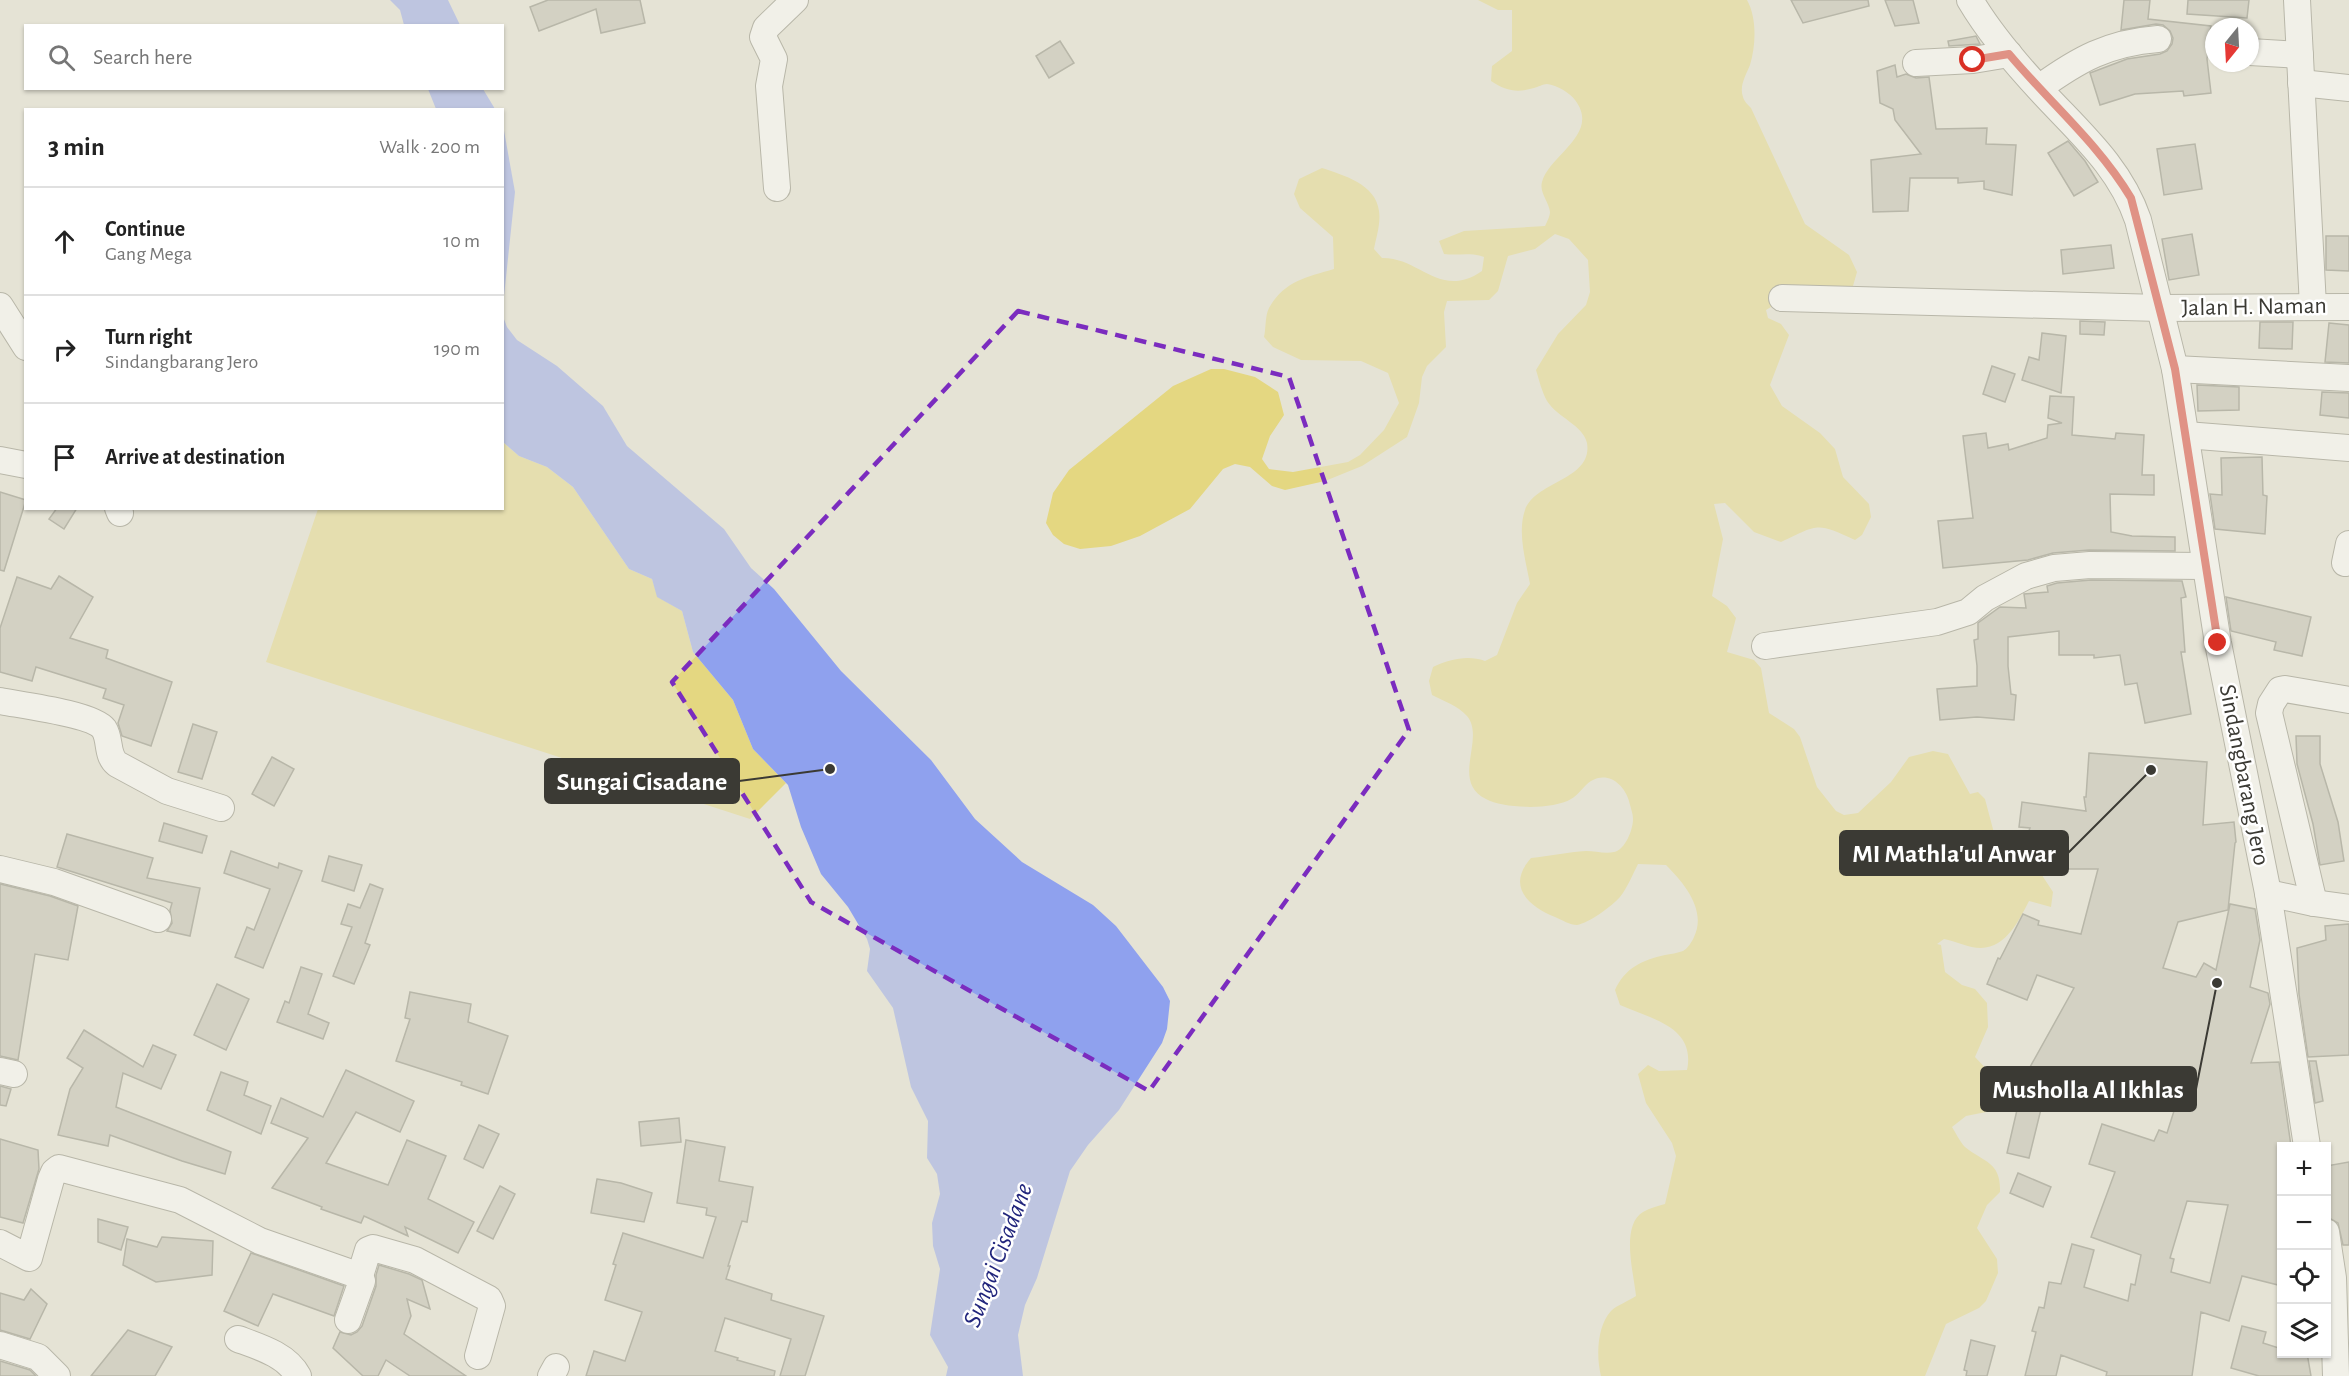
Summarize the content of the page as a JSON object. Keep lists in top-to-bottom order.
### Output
{
  "streets": {
    "street": ["Jalan H. Naman", "Sindangbarang Jero"]
  },
  "crossings": [
    ["Jalan H. Naman", "Sindangbarang Jero"]
  ],
  "water": ["Sungai Cisadane"],
  "places": ["Sungai Cisadane", "MI Mathla'ul Anwar", "Musholla Al Ikhlas"],
  "north": "bottom",
  "page": {
    "search": "Search here",
    "heading": ["3 min", "Walk · 200 m"],
    "list": [
      ["Continue", "Gang Mega", "10 m"],
      ["Turn right", "Sindangbarang Jero", "190 m"],
      "Arrive at destination"
    ],
    "map_buttons": ["+", "−"]
  }
}
